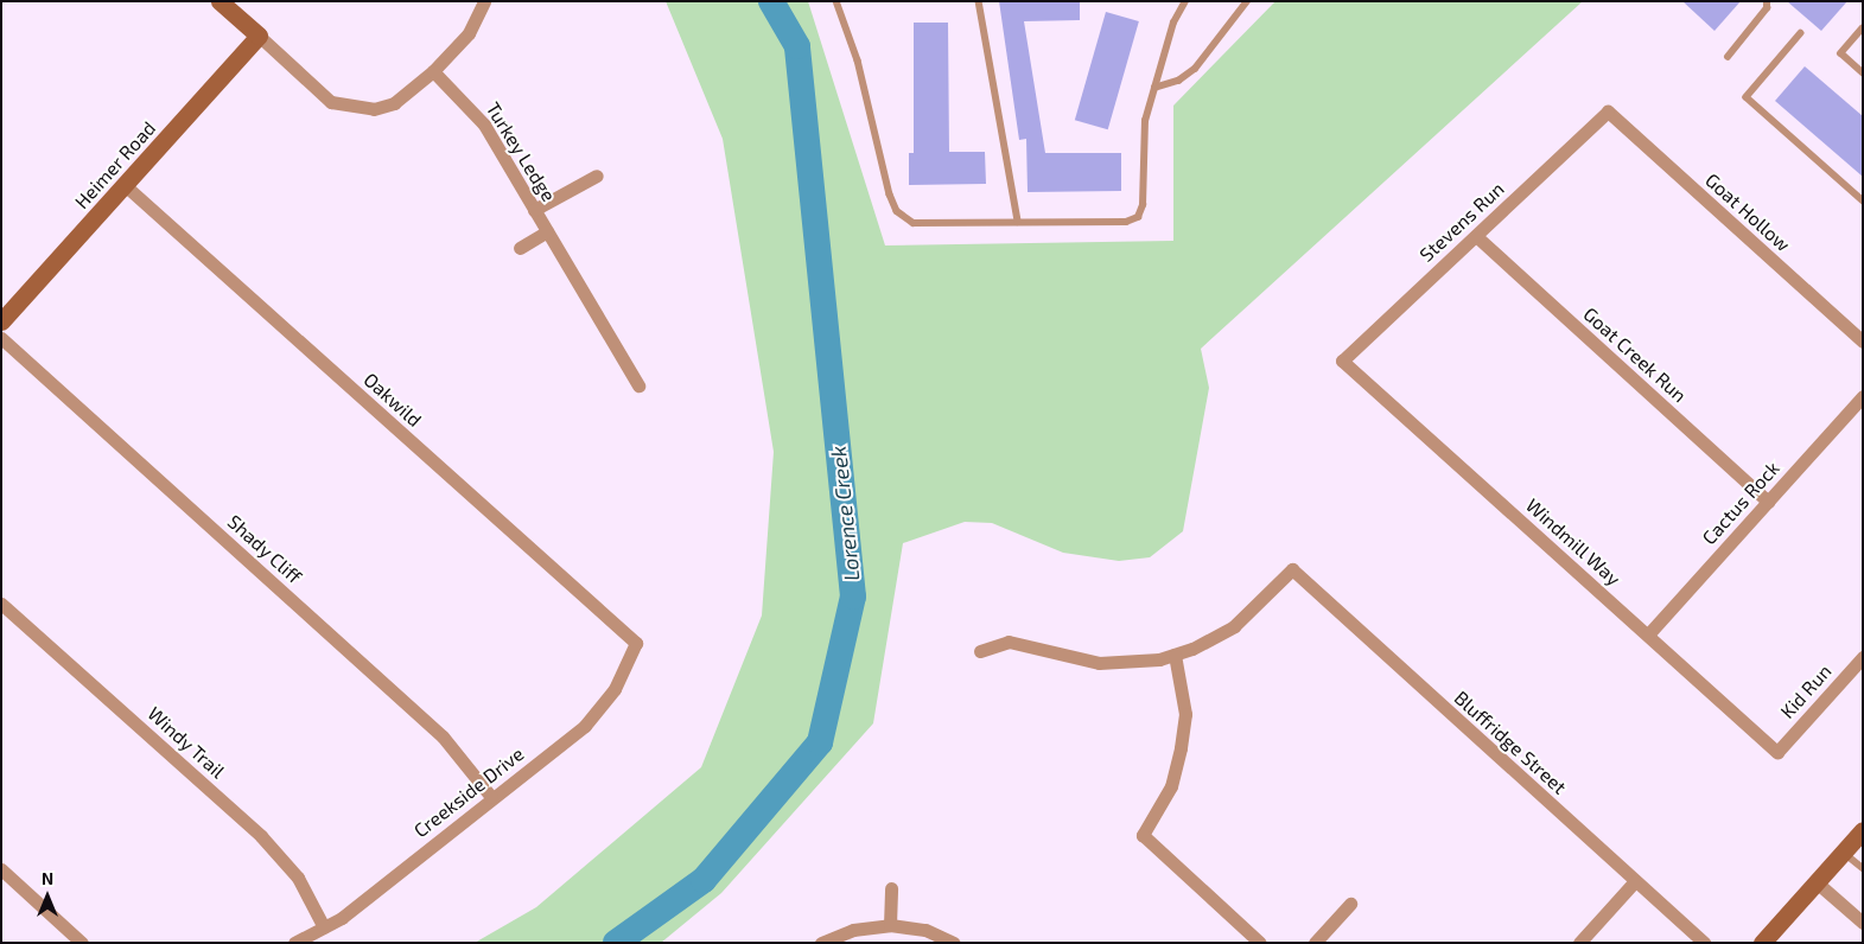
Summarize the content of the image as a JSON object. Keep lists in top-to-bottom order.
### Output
{
  "streets": {
    "street": [
      "Turkey Ledge",
      "Heimer Road",
      "Goat Hollow",
      "Stevens Run",
      "Goat Creek Run",
      "Oakwild",
      "Cactus Rock",
      "Windmill Way",
      "Shady Cliff",
      "Kid Run",
      "Windy Trail",
      "Bluffridge Street",
      "Creekside Drive"
    ]
  },
  "crossings": [
    ["Heimer Road", "Oakwild"],
    ["Goat Hollow", "Stevens Run"],
    ["Stevens Run", "Goat Creek Run"],
    ["Stevens Run", "Windmill Way"],
    ["Goat Creek Run", "Cactus Rock"],
    ["Oakwild", "Creekside Drive"],
    ["Cactus Rock", "Windmill Way"],
    ["Windmill Way", "Kid Run"],
    ["Shady Cliff", "Creekside Drive"],
    ["Windy Trail", "Creekside Drive"]
  ],
  "water": ["Lorence Creek"],
  "north": "top"
}
